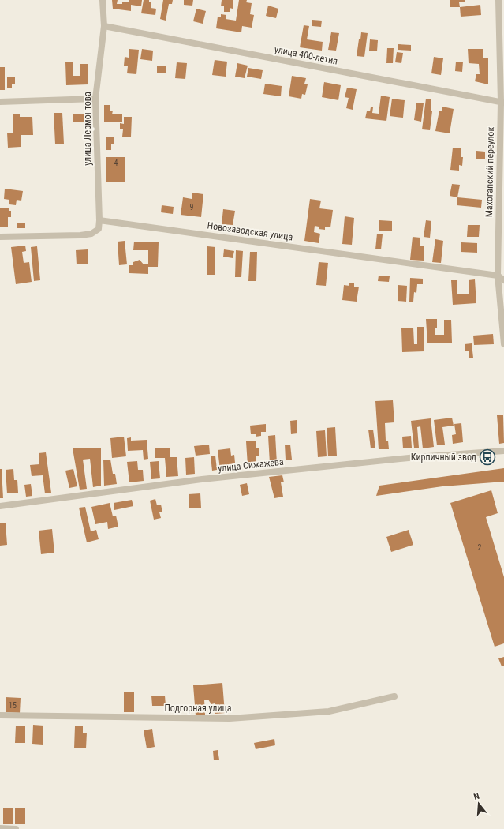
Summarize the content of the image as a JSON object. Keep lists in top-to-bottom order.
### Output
{
  "streets": {
    "street": [
      "улица 400-летия",
      "улица Лермонтова",
      "Махогапский переулок",
      "Новозаводская улица",
      "улица Сижажева",
      "Подгорная улица"
    ]
  },
  "crossings": [
    ["улица 400-летия", "улица Лермонтова"],
    ["улица 400-летия", "Махогапский переулок"],
    ["улица Лермонтова", "Новозаводская улица"],
    ["Махогапский переулок", "Новозаводская улица"]
  ],
  "places": {
    "bus stop": ["Кирпичный звод"]
  },
  "house_numbers": [
    "4",
    "9",
    "2",
    "15"
  ],
  "north": "top"
}
